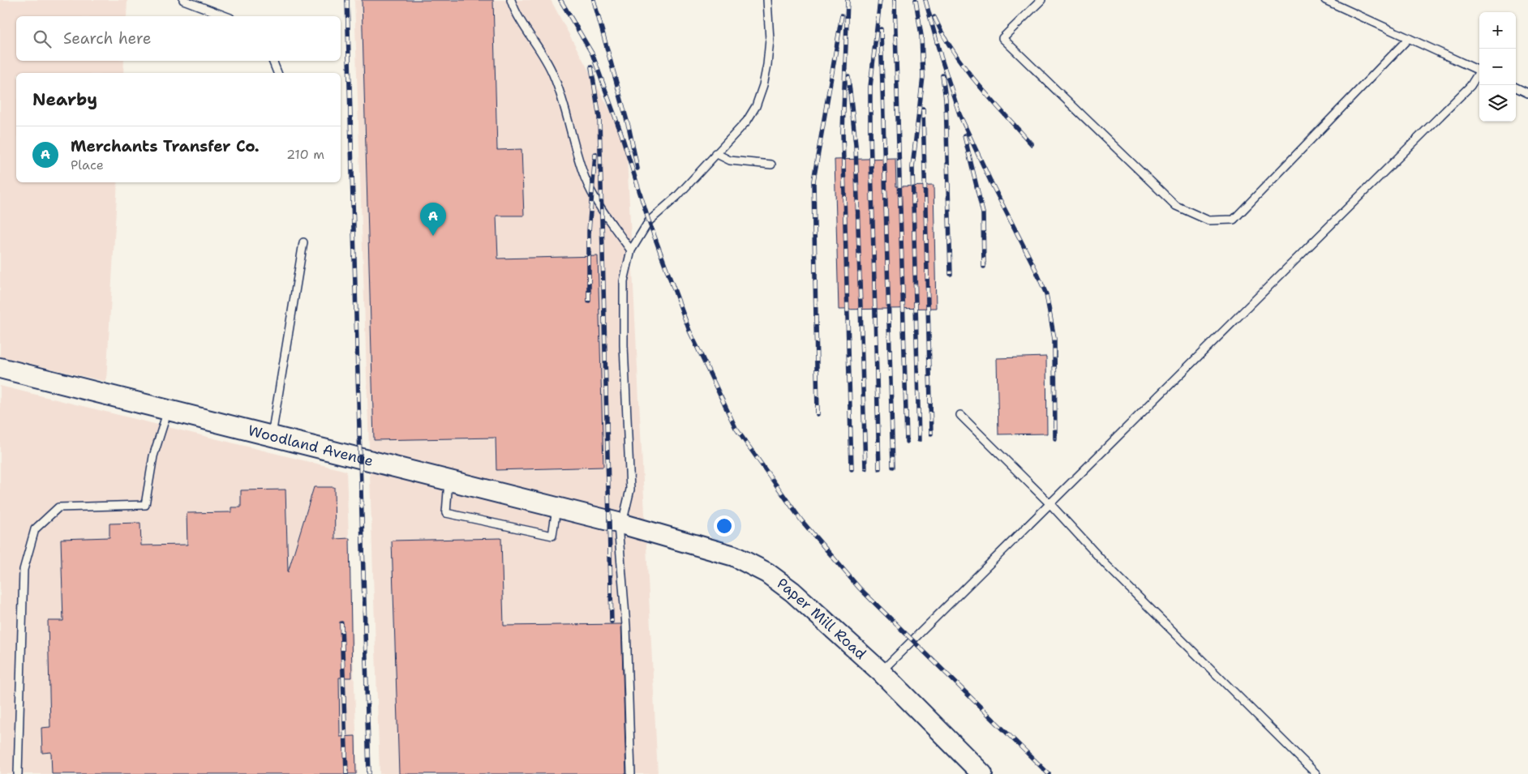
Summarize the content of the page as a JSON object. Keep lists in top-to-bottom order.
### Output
{
  "streets": {
    "street": ["Woodland Avenue", "Paper Mill Road"]
  },
  "crossings": [
    ["Woodland Avenue", "Paper Mill Road"]
  ],
  "page": {
    "map_buttons": ["+", "−"],
    "search": "Search here",
    "heading": "Nearby",
    "list": [
      {
        "mark": "A",
        "name": "Merchants Transfer Co.",
        "note": "Place",
        "value": "210 m"
      }
    ],
    "pins": "A"
  }
}
